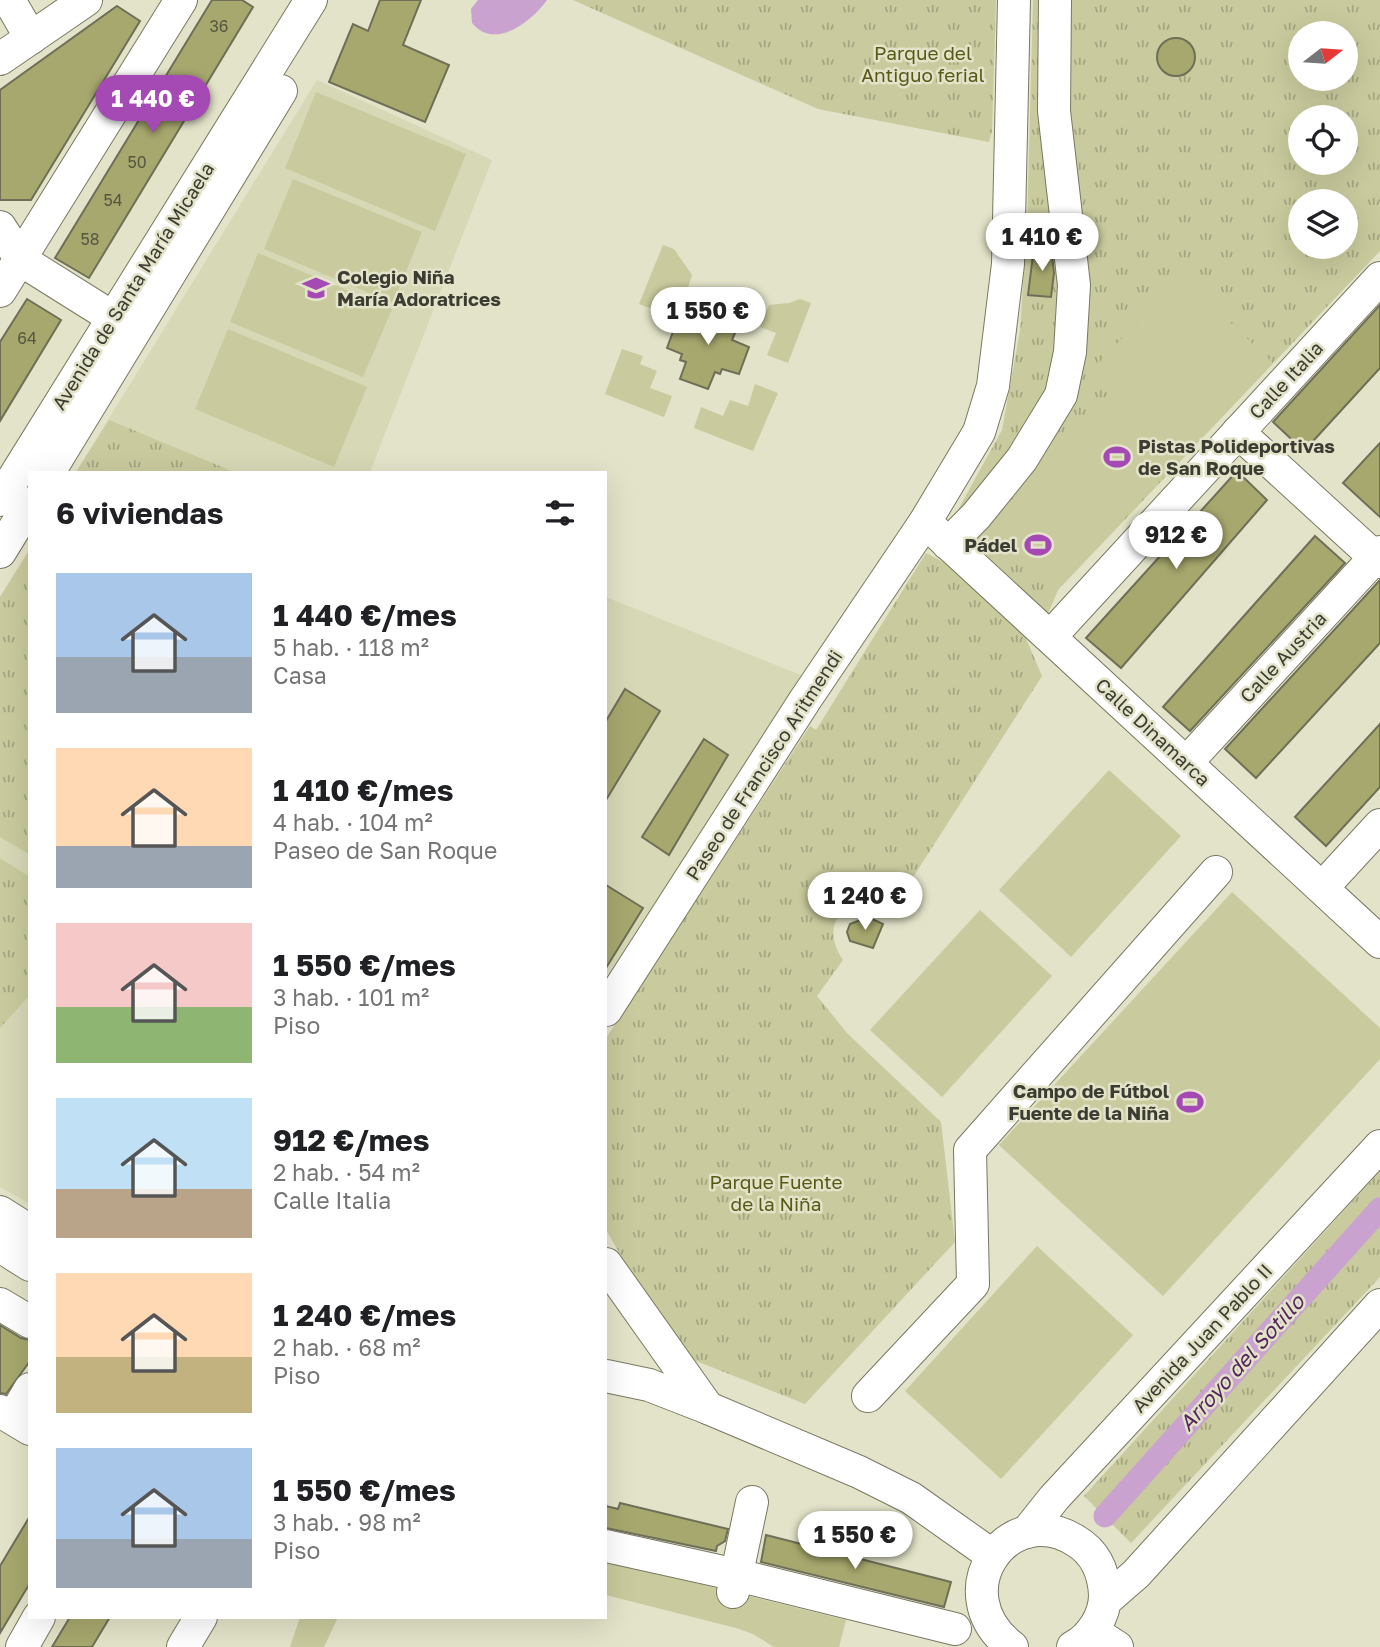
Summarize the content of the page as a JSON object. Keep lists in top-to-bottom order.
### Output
{
  "streets": {
    "street": [
      "Avenida de Santa María Micaela",
      "Calle Italia",
      "Calle Austria",
      "Calle Dinamarca",
      "Paseo de Francisco Aritmendi",
      "Avenida Juan Pablo II"
    ]
  },
  "crossings": [
    ["Calle Italia", "Calle Dinamarca"],
    ["Calle Austria", "Calle Dinamarca"],
    ["Calle Dinamarca", "Paseo de Francisco Aritmendi"]
  ],
  "water": ["Arroyo del Sotillo"],
  "parks": ["Parque del Antiguo ferial", "Parque Fuente de la Niña"],
  "places": {
    "school or university": ["Colegio Niña María Adoratrices"],
    "sports": ["Pistas Polideportivas de San Roque", "Pádel", "Campo de Fútbol Fuente de la Niña"]
  },
  "house_numbers": [
    "36",
    "50",
    "54",
    "58",
    "64"
  ],
  "north": "right",
  "page": {
    "price": [
      "1 440 €",
      "1 410 €",
      "1 550 €",
      "912 €",
      "1 240 €",
      "1 550 €"
    ],
    "heading": "6 viviendas",
    "list": [
      {
        "name": "1 440 €/mes",
        "note": "5 hab. · 118 m² · Casa"
      },
      {
        "name": "1 410 €/mes",
        "note": "4 hab. · 104 m² · Paseo de San Roque"
      },
      {
        "name": "1 550 €/mes",
        "note": "3 hab. · 101 m² · Piso"
      },
      {
        "name": "912 €/mes",
        "note": "2 hab. · 54 m² · Calle Italia"
      },
      {
        "name": "1 240 €/mes",
        "note": "2 hab. · 68 m² · Piso"
      },
      {
        "name": "1 550 €/mes",
        "note": "3 hab. · 98 m² · Piso"
      }
    ]
  }
}
